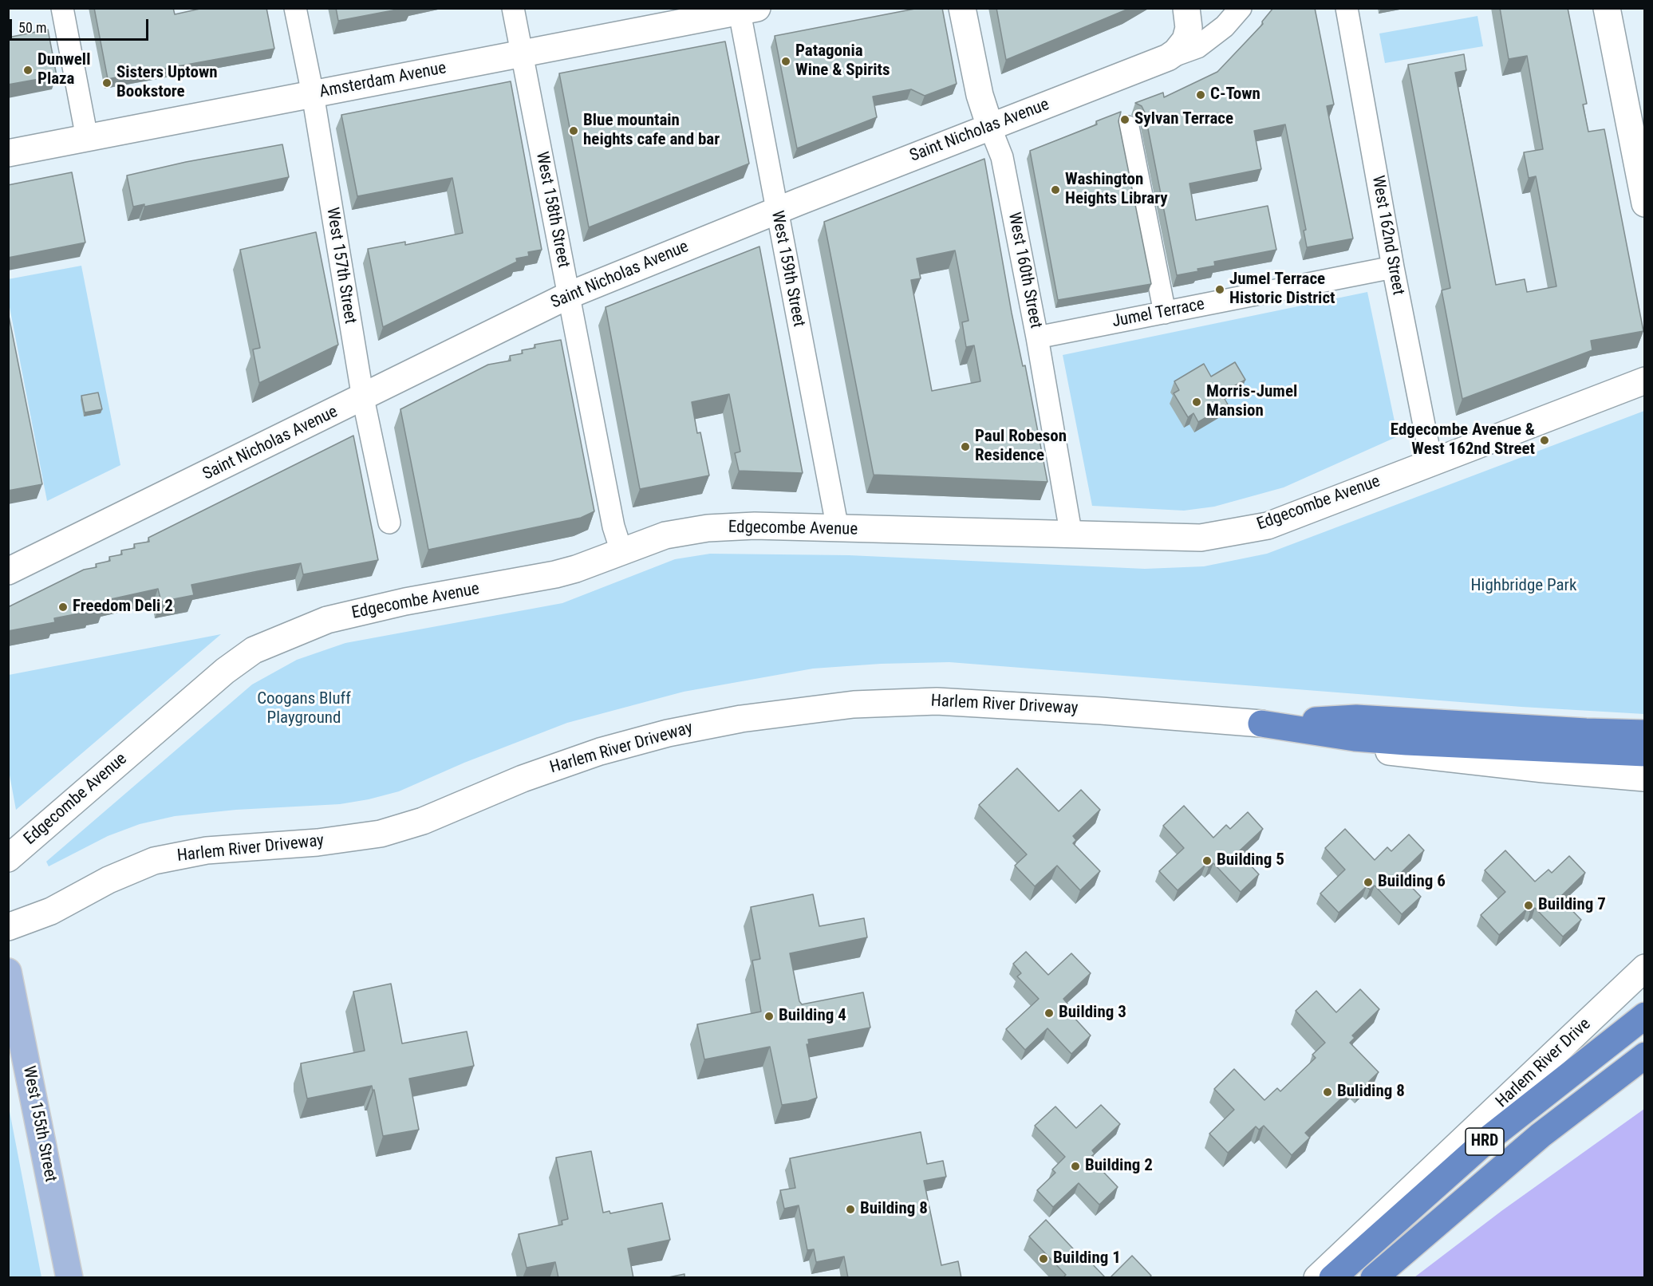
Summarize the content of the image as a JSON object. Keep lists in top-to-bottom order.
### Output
{
  "streets": {
    "highway": ["Harlem River Drive", "HRD"],
    "main road": ["West 155th Street"],
    "street": [
      "Amsterdam Avenue",
      "Saint Nicholas Avenue",
      "West 158th Street",
      "West 162nd Street",
      "West 157th Street",
      "West 159th Street",
      "West 160th Street",
      "Jumel Terrace",
      "Edgecombe Avenue",
      "Harlem River Driveway"
    ]
  },
  "crossings": [
    ["Amsterdam Avenue", "West 158th Street"],
    ["Amsterdam Avenue", "West 157th Street"],
    ["Amsterdam Avenue", "West 159th Street"],
    ["Saint Nicholas Avenue", "West 158th Street"],
    ["Saint Nicholas Avenue", "West 157th Street"],
    ["Saint Nicholas Avenue", "West 159th Street"],
    ["Saint Nicholas Avenue", "West 160th Street"],
    ["West 158th Street", "Edgecombe Avenue"],
    ["West 162nd Street", "Jumel Terrace"],
    ["West 162nd Street", "Edgecombe Avenue"],
    ["West 159th Street", "Edgecombe Avenue"],
    ["West 160th Street", "Jumel Terrace"],
    ["West 160th Street", "Edgecombe Avenue"]
  ],
  "parks": ["Highbridge Park", "Coogans Bluff Playground"],
  "places": [
    "Patagonia Wine & Spirits",
    "Dunwell Plaza",
    "Sisters Uptown Bookstore",
    "C-Town",
    "Sylvan Terrace",
    "Blue mountain heights cafe and bar",
    "Washington Heights Library",
    "Jumel Terrace Historic District",
    "Morris-Jumel Mansion",
    "Edgecombe Avenue & West 162nd Street",
    "Paul Robeson Residence",
    "Freedom Deli 2",
    "Building 5",
    "Building 6",
    "Building 7",
    "Building 3",
    "Building 4",
    "Buliding 8",
    "Building 2",
    "Building 8",
    "Building 1"
  ],
  "scale_bar": "50 m"
}
